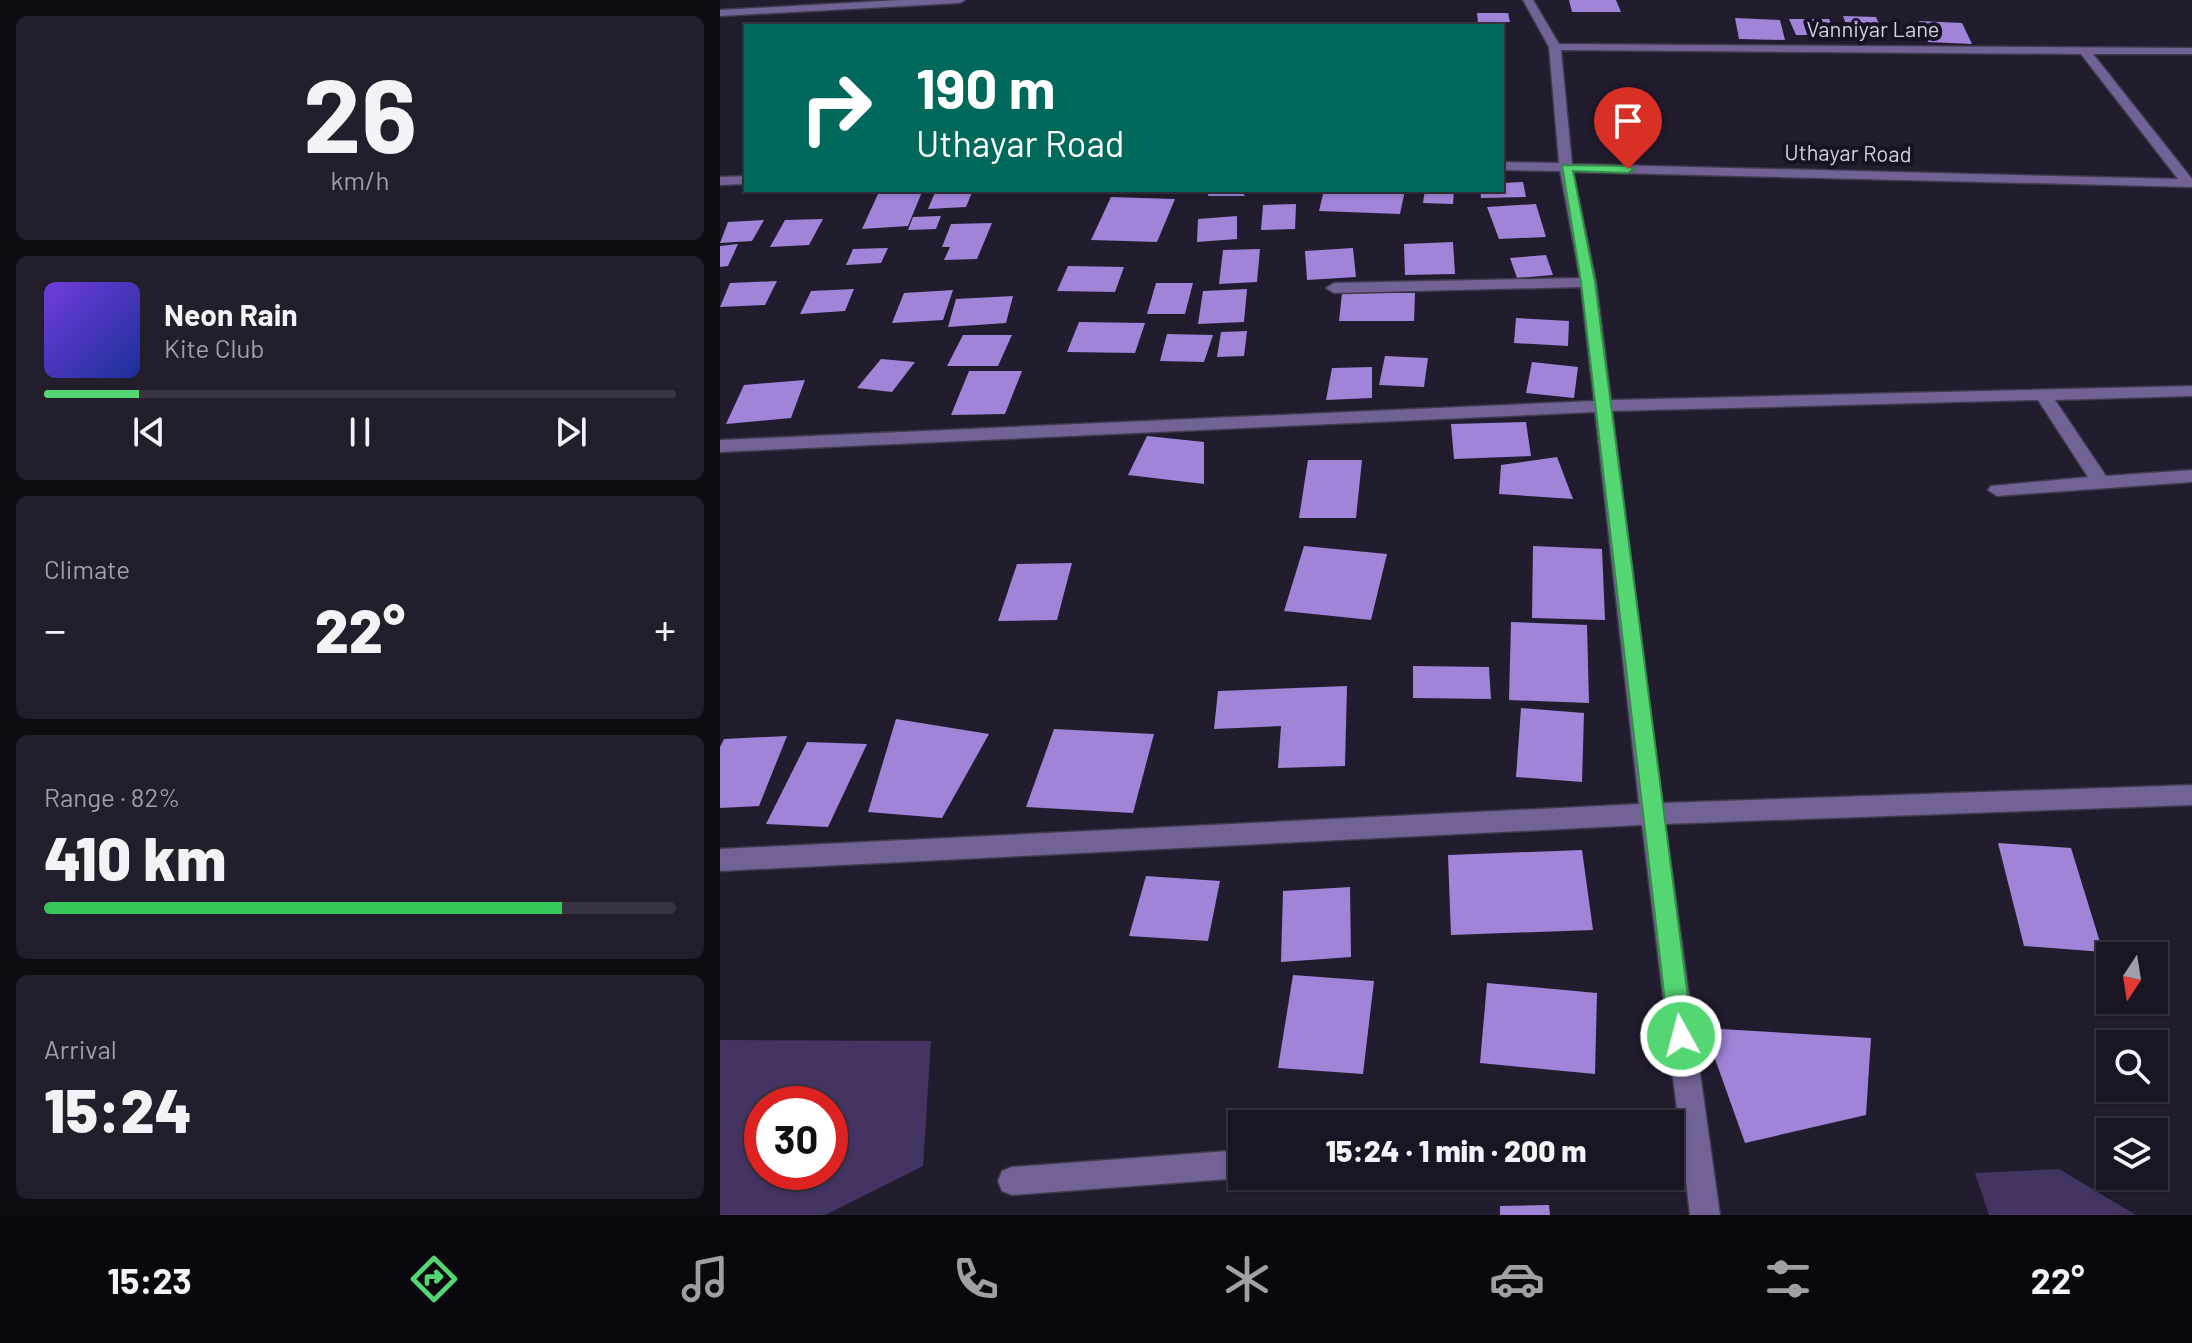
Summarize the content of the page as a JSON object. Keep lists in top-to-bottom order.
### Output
{
  "streets": {
    "street": ["Vanniyar Lane", "Uthayar Road"]
  },
  "north": "bottom",
  "page": {
    "tile": [
      ["26", "km/h"],
      "Climate",
      ["Range · 82%", "410 km"],
      ["Arrival", "15:24"]
    ],
    "turn": ["190 m", "Uthayar Road"],
    "song": ["Neon Rain", "Kite Club"],
    "heat": ["−", "22°", "+"],
    "limit": "30",
    "trip": "15:24 · 1 min · 200 m",
    "tabs": ["15:23", "22°"]
  }
}
